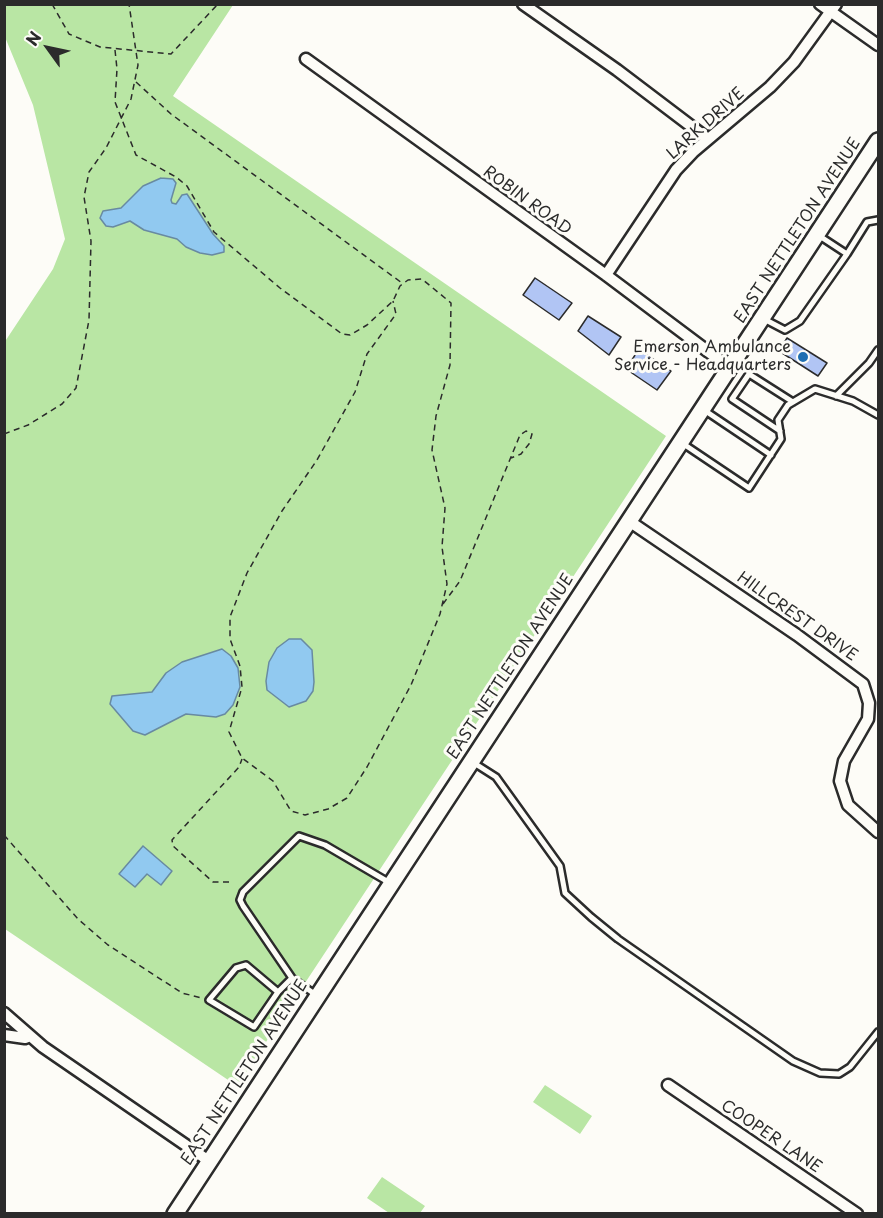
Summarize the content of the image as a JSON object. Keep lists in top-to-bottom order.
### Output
{
  "streets": {
    "main road": ["EAST NETTLETON AVENUE"],
    "street": [
      "LARK DRIVE",
      "ROBIN ROAD",
      "HILLCREST DRIVE",
      "COOPER LANE"
    ]
  },
  "crossings": [
    ["LARK DRIVE", "ROBIN ROAD"],
    ["ROBIN ROAD", "EAST NETTLETON AVENUE"],
    ["EAST NETTLETON AVENUE", "HILLCREST DRIVE"]
  ],
  "places": ["Emerson Ambulance Service - Headquarters"],
  "north": "top left"
}
